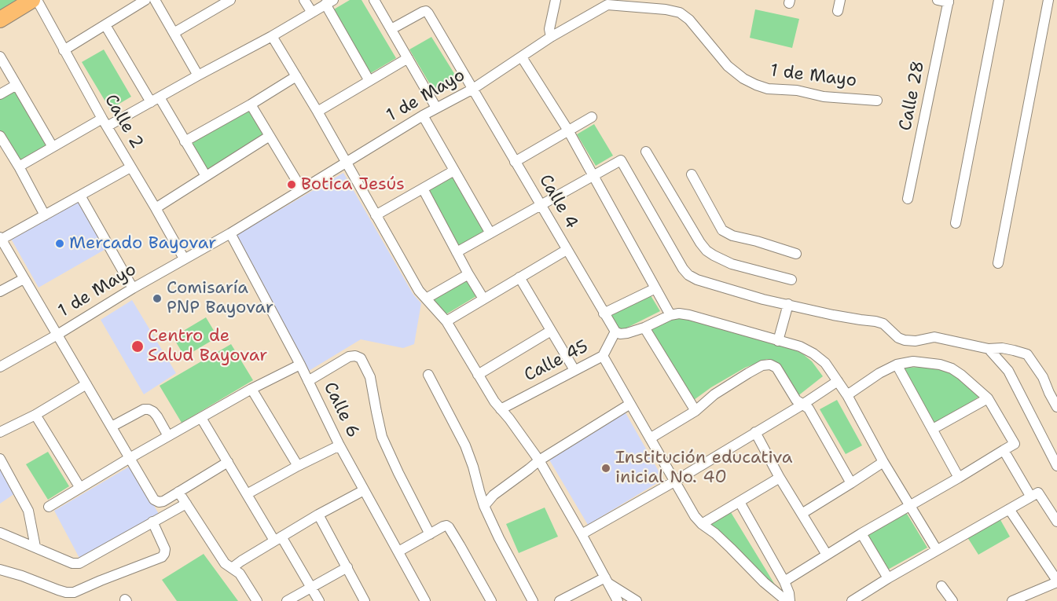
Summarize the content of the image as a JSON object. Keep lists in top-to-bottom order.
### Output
{
  "streets": {
    "street": [
      "1 de Mayo",
      "Calle 28",
      "Calle 2",
      "Calle 4",
      "Calle 45",
      "Calle 6"
    ]
  },
  "crossings": [
    ["1 de Mayo", "Calle 2"],
    ["1 de Mayo", "Calle 4"],
    ["1 de Mayo", "Calle 6"],
    ["Calle 4", "Calle 45"]
  ],
  "places": [
    "Botica Jesús",
    "Mercado Bayovar",
    "Comisaría PNP Bayovar",
    "Centro de Salud Bayovar",
    "Institución educativa inicial No. 40"
  ]
}
